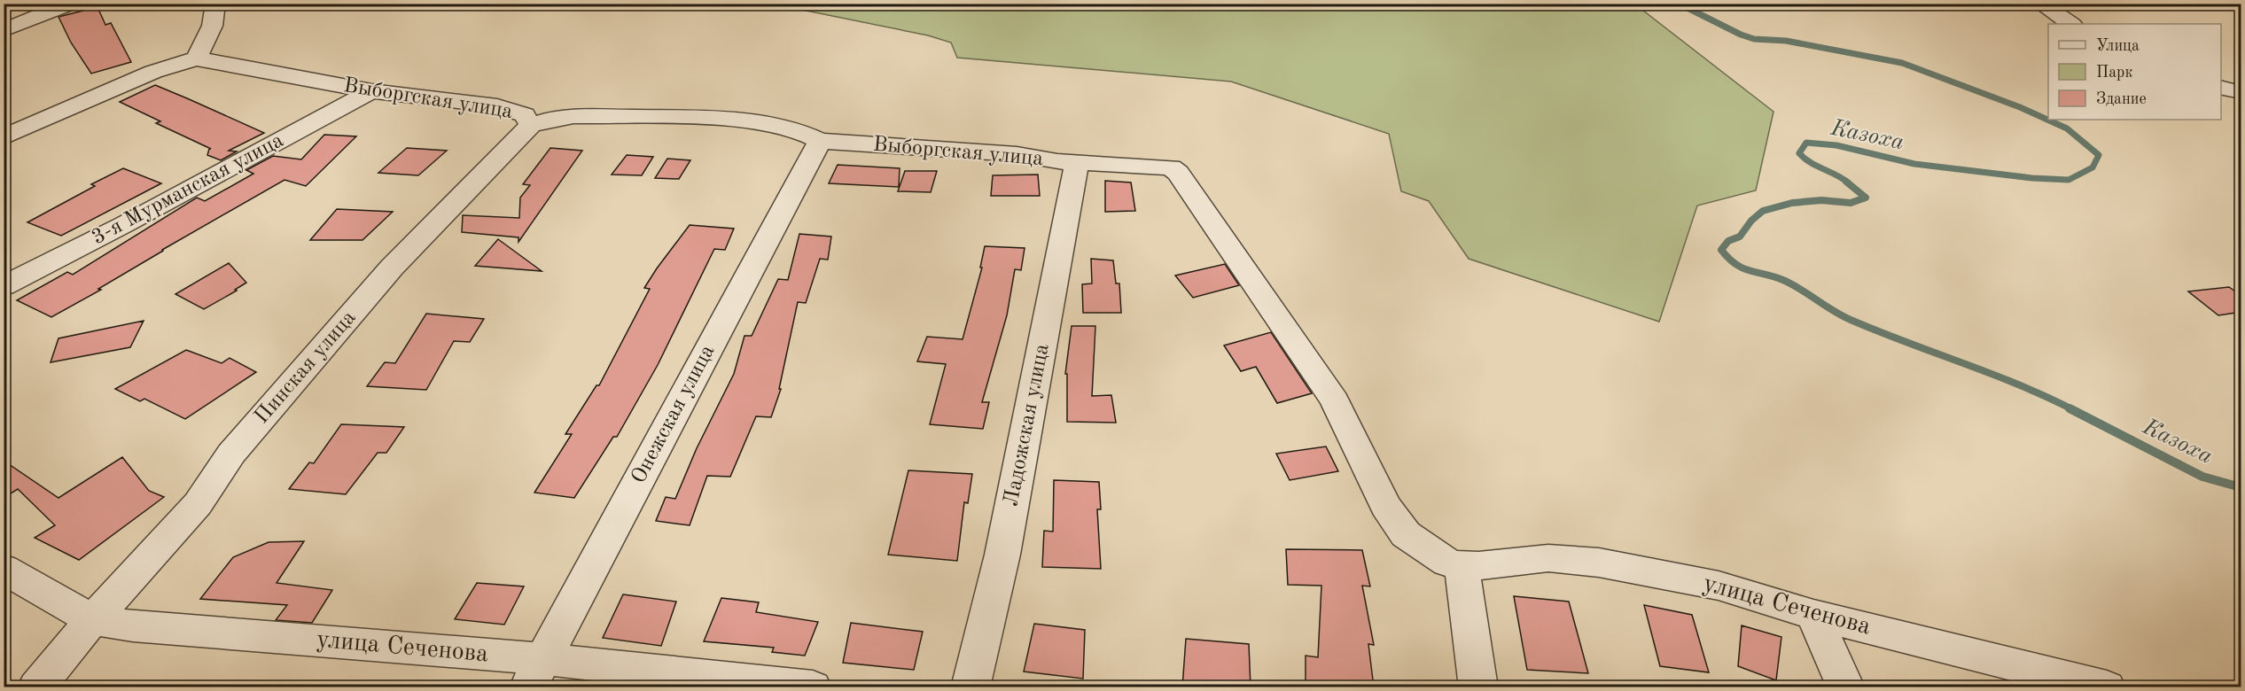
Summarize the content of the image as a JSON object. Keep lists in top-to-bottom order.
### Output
{
  "streets": {
    "street": [
      "Выборгская улица",
      "3-я Мурманская улица",
      "Пинская улица",
      "Онежская улица",
      "Ладожская улица",
      "улица Сеченова"
    ]
  },
  "crossings": [
    ["Выборгская улица", "3-я Мурманская улица"],
    ["Выборгская улица", "Пинская улица"],
    ["Выборгская улица", "Онежская улица"],
    ["Выборгская улица", "Ладожская улица"],
    ["Выборгская улица", "улица Сеченова"],
    ["Пинская улица", "улица Сеченова"],
    ["Онежская улица", "улица Сеченова"]
  ],
  "water": ["Казоха"],
  "legend": ["Улица", "Парк", "Здание"]
}
